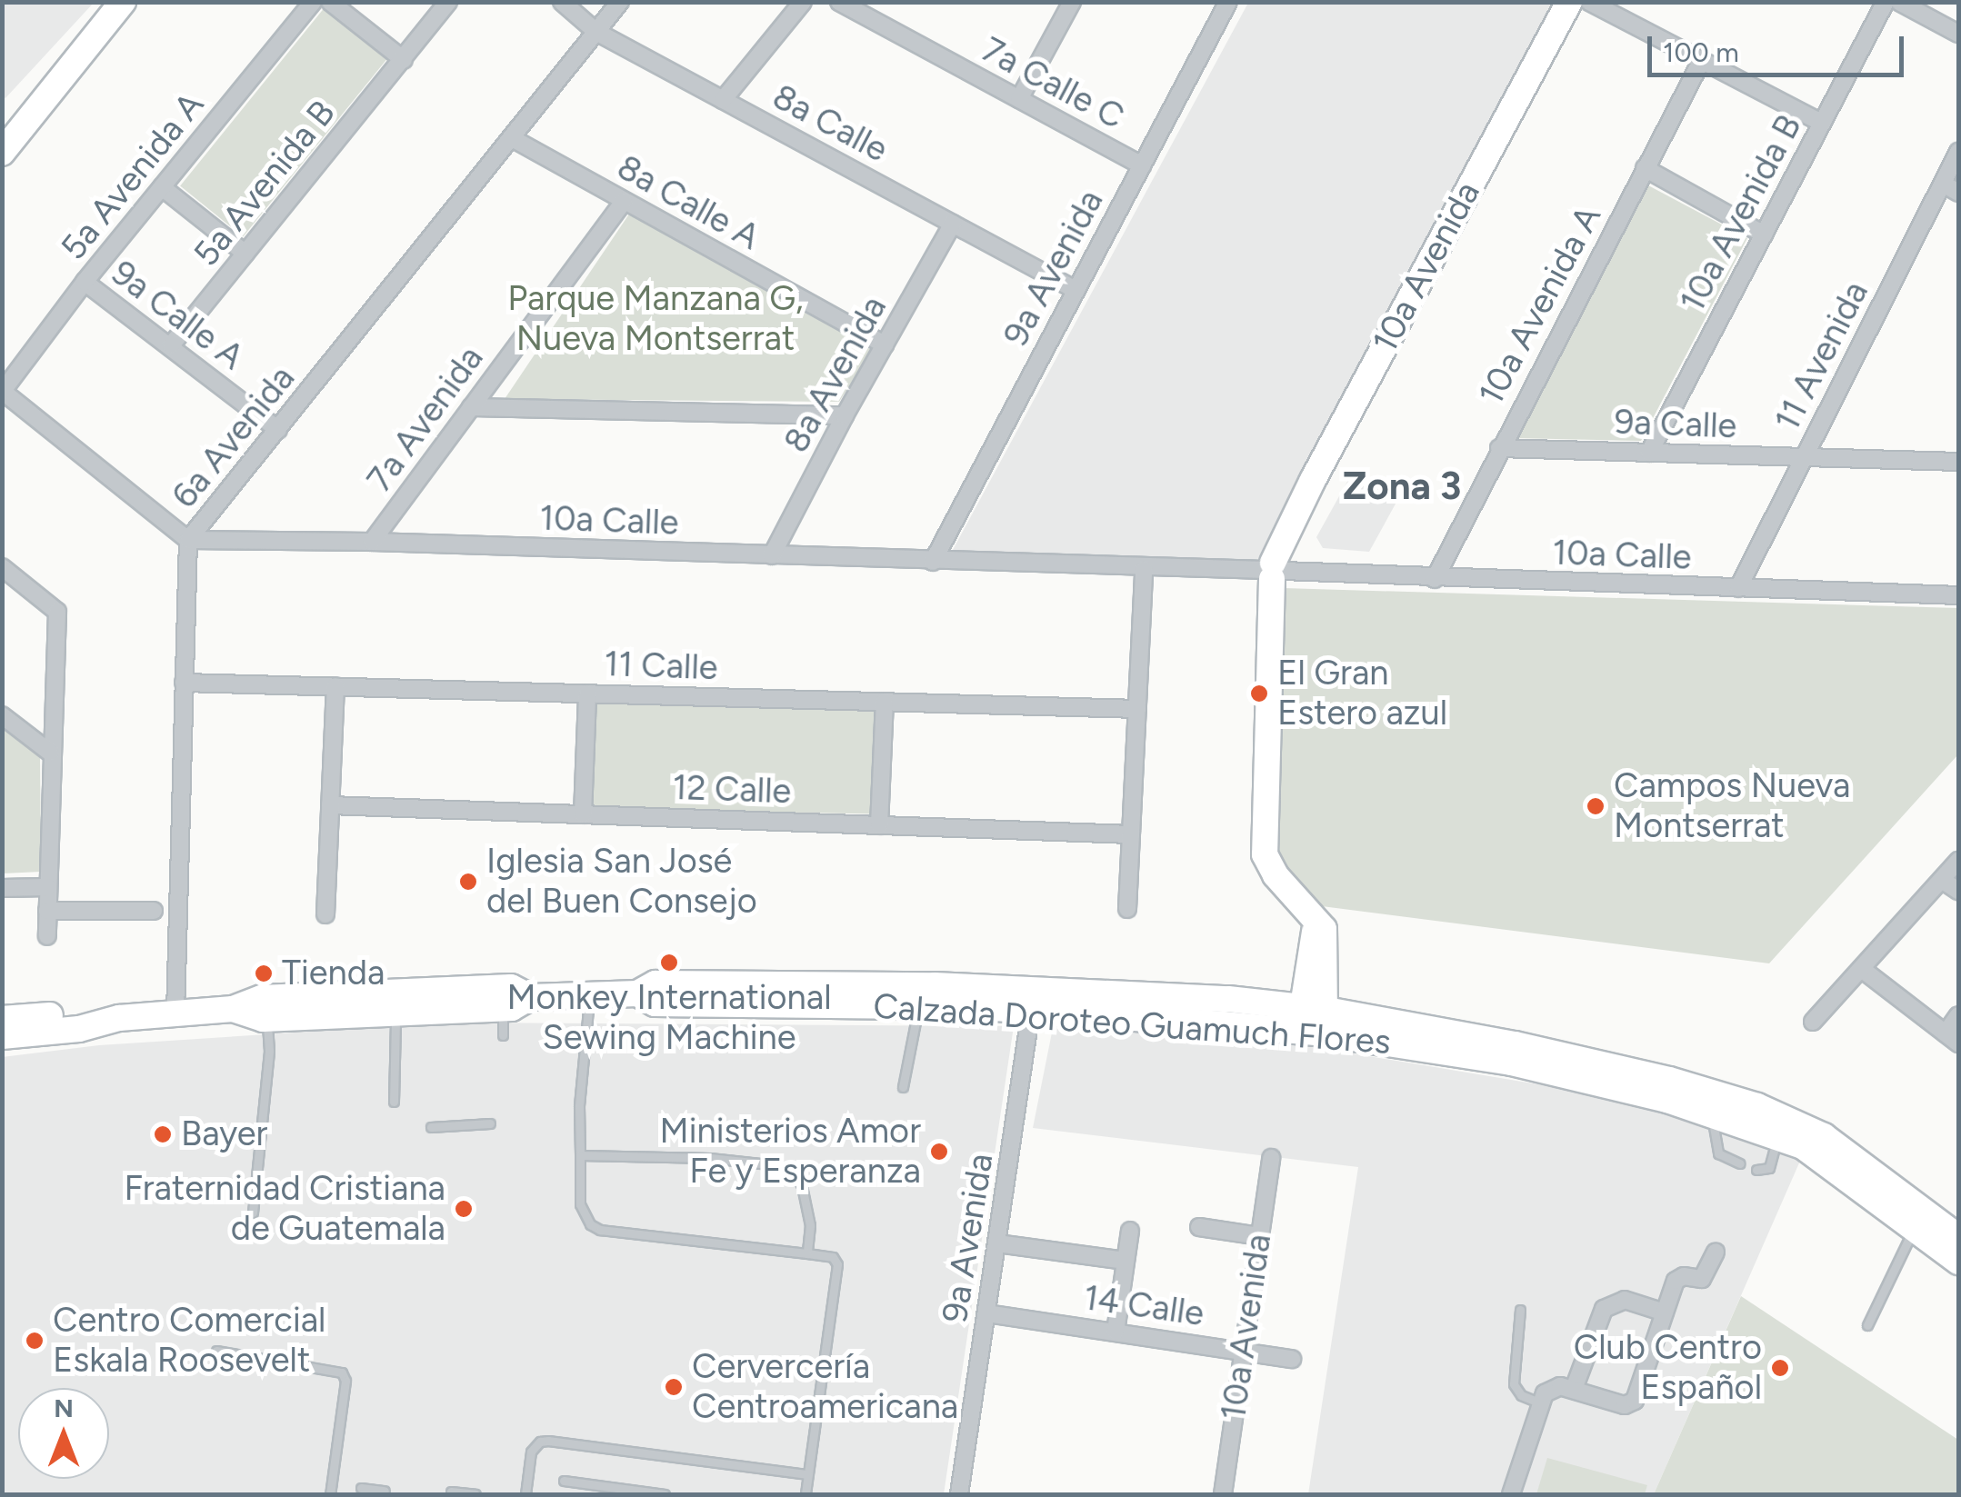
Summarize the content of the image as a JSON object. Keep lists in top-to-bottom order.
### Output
{
  "streets": {
    "main road": ["10a Avenida", "Calzada Doroteo Guamuch Flores"],
    "street": [
      "7a Calle C",
      "8a Calle",
      "5a Avenida A",
      "5a Avenida B",
      "8a Calle A",
      "10a Avenida B",
      "9a Avenida",
      "10a Avenida A",
      "9a Calle A",
      "11 Avenida",
      "8a Avenida",
      "7a Avenida",
      "9a Calle",
      "6a Avenida",
      "10a Calle",
      "11 Calle",
      "12 Calle",
      "14 Calle"
    ]
  },
  "crossings": [
    ["7a Calle C", "9a Avenida"],
    ["8a Calle", "9a Avenida"],
    ["8a Calle", "8a Avenida"],
    ["8a Calle", "6a Avenida"],
    ["5a Avenida A", "9a Calle A"],
    ["5a Avenida B", "9a Calle A"],
    ["8a Calle A", "8a Avenida"],
    ["8a Calle A", "7a Avenida"],
    ["8a Calle A", "6a Avenida"],
    ["10a Avenida B", "9a Calle"],
    ["10a Avenida", "10a Calle"],
    ["10a Avenida", "Calzada Doroteo Guamuch Flores"],
    ["10a Avenida", "14 Calle"],
    ["9a Avenida", "10a Calle"],
    ["9a Avenida", "Calzada Doroteo Guamuch Flores"],
    ["9a Avenida", "14 Calle"],
    ["10a Avenida A", "9a Calle"],
    ["10a Avenida A", "10a Calle"],
    ["9a Calle A", "6a Avenida"],
    ["11 Avenida", "9a Calle"],
    ["11 Avenida", "10a Calle"],
    ["8a Avenida", "10a Calle"],
    ["7a Avenida", "10a Calle"],
    ["6a Avenida", "10a Calle"],
    ["6a Avenida", "11 Calle"],
    ["6a Avenida", "Calzada Doroteo Guamuch Flores"]
  ],
  "districts": ["Zona 3"],
  "parks": ["Parque Manzana G, Nueva Montserrat"],
  "places": [
    "El Gran Estero azul",
    "Campos Nueva Montserrat",
    "Iglesia San José del Buen Consejo",
    "Monkey International Sewing Machine",
    "Tienda",
    "Bayer",
    "Ministerios Amor Fe y Esperanza",
    "Fraternidad Cristiana de Guatemala",
    "Centro Comercial Eskala Roosevelt",
    "Club Centro Español",
    "Cervercería Centroamericana"
  ],
  "scale_bar": "100 m",
  "north": "top"
}
